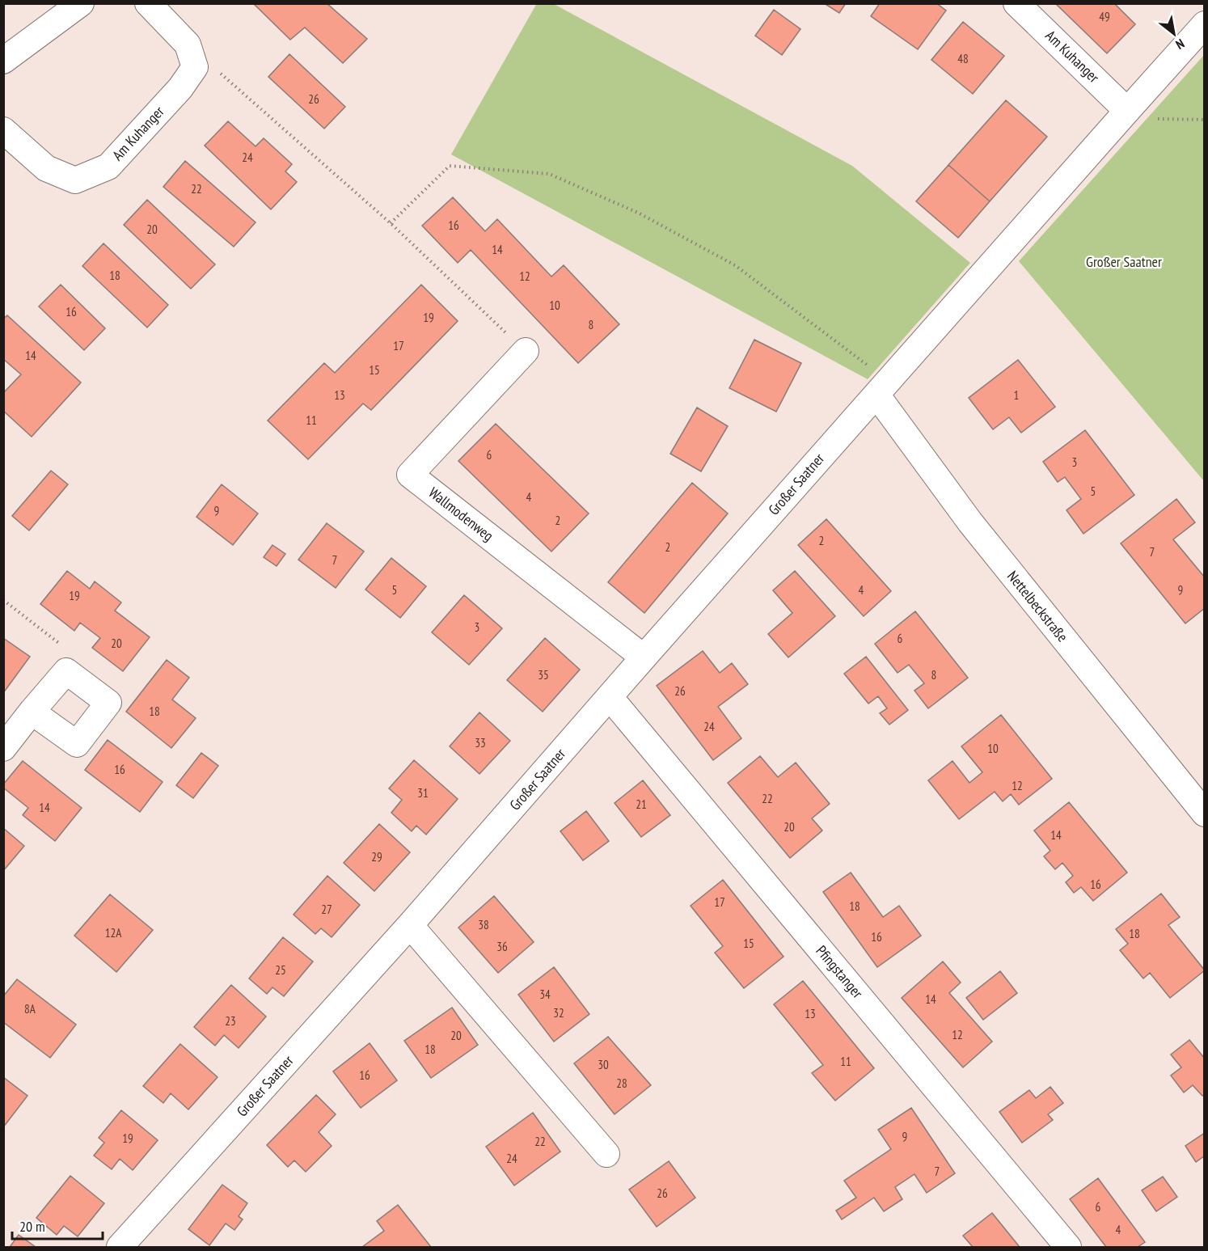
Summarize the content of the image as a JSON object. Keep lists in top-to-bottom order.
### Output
{
  "streets": {
    "street": [
      "Am Kuhanger",
      "Großer Saatner",
      "Wallmodenweg",
      "Nettelbeckstraße",
      "Pfingstanger"
    ]
  },
  "crossings": [
    ["Am Kuhanger", "Großer Saatner"],
    ["Großer Saatner", "Wallmodenweg"],
    ["Großer Saatner", "Nettelbeckstraße"],
    ["Großer Saatner", "Pfingstanger"]
  ],
  "parks": ["Großer Saatner"],
  "house_numbers": [
    "49",
    "48",
    "26",
    "24",
    "22",
    "16",
    "20",
    "14",
    "18",
    "12",
    "10",
    "16",
    "19",
    "8",
    "17",
    "14",
    "15",
    "13",
    "1",
    "11",
    "6",
    "3",
    "5",
    "4",
    "9",
    "2",
    "2",
    "2",
    "7",
    "7",
    "5",
    "4",
    "9",
    "19",
    "3",
    "6",
    "20",
    "35",
    "8",
    "26",
    "18",
    "24",
    "33",
    "10",
    "16",
    "12",
    "31",
    "22",
    "21",
    "14",
    "20",
    "14",
    "29",
    "16",
    "17",
    "18",
    "27",
    "38",
    "12A",
    "18",
    "16",
    "15",
    "36",
    "25",
    "34",
    "14",
    "8A",
    "32",
    "13",
    "23",
    "12",
    "20",
    "18",
    "11",
    "30",
    "16",
    "28",
    "9",
    "19",
    "22",
    "24",
    "7",
    "26",
    "6",
    "4"
  ],
  "scale_bar": "20 m",
  "north": "bottom right"
}
